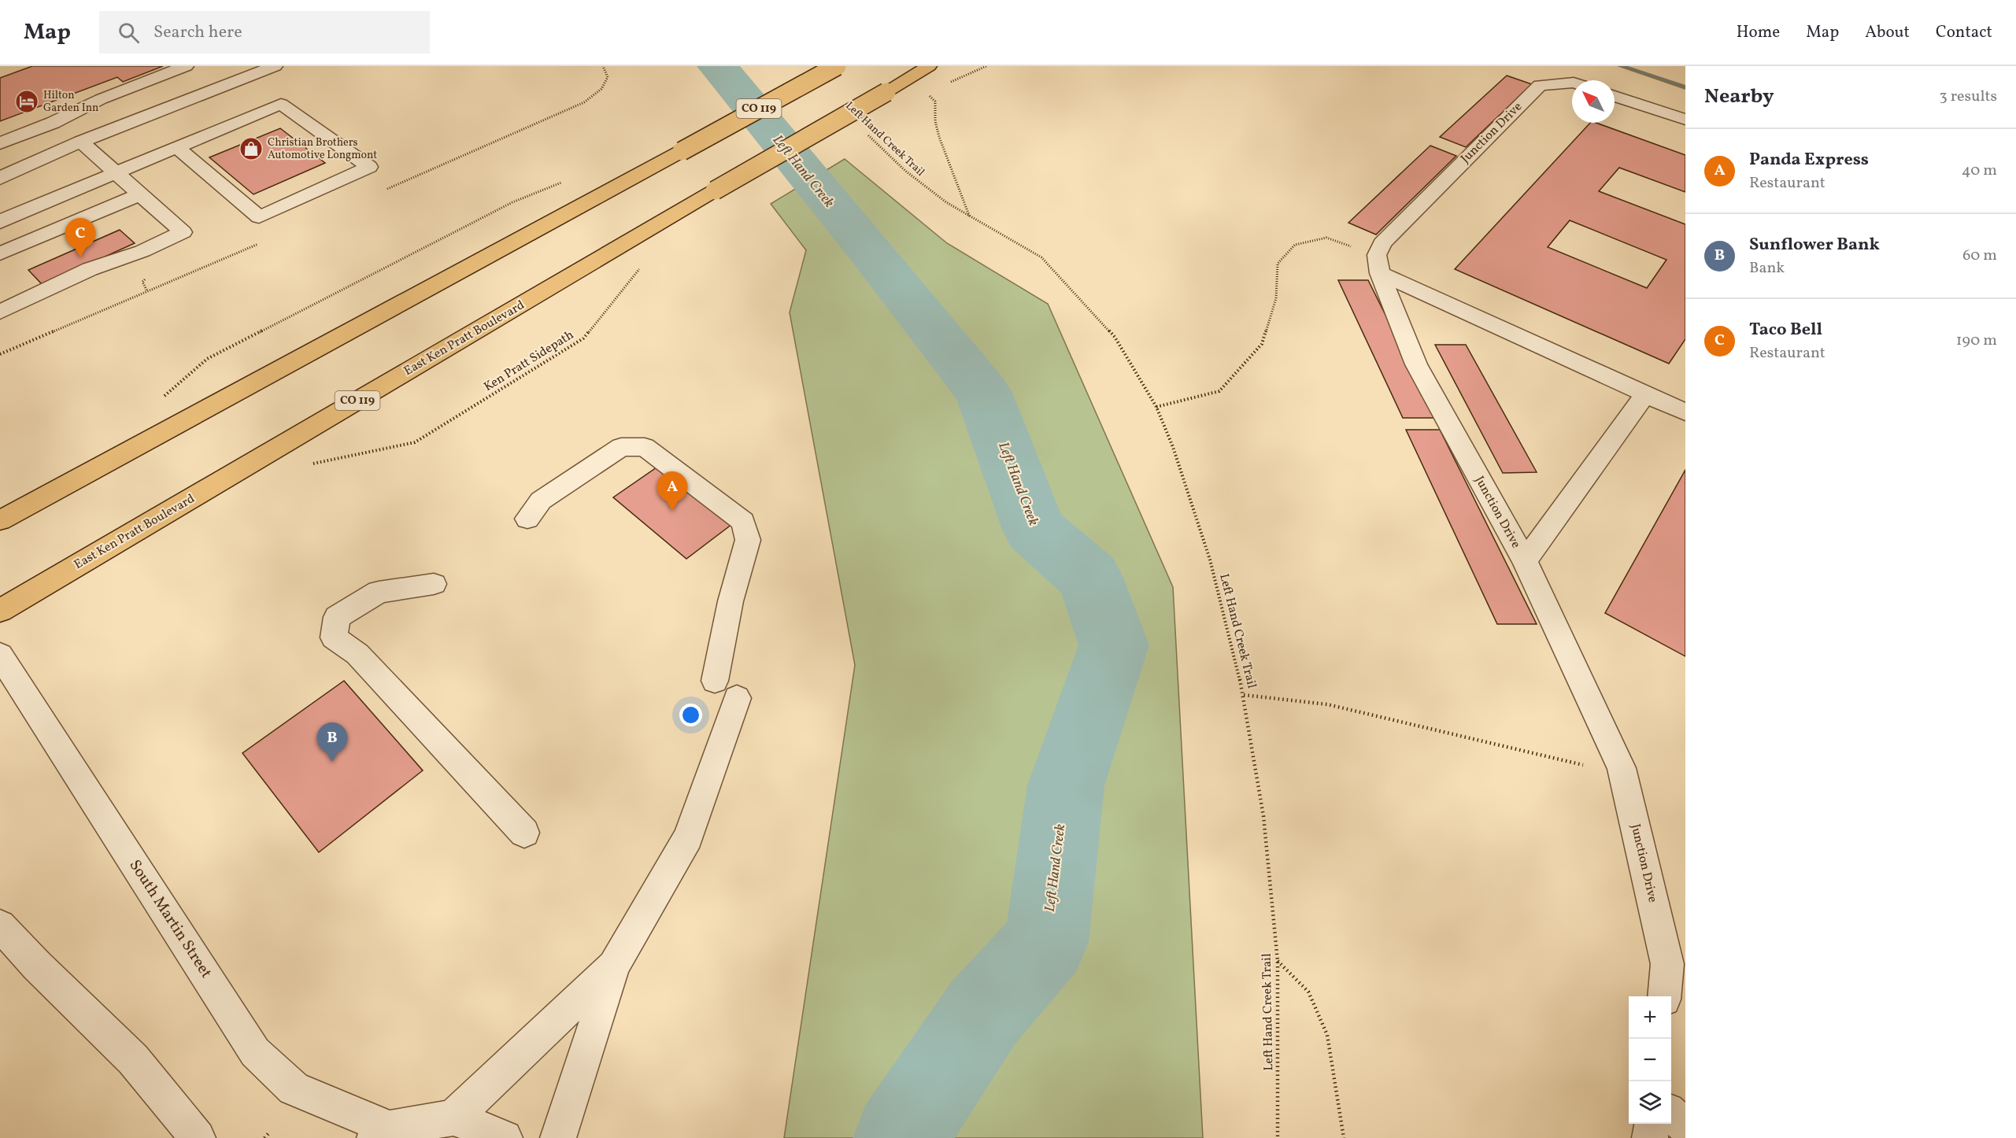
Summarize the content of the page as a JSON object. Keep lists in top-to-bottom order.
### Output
{
  "streets": {
    "highway": ["CO 119", "East Ken Pratt Boulevard"],
    "street": ["Junction Drive", "South Martin Street"],
    "path": ["Left Hand Creek Trail", "Ken Pratt Sidepath"]
  },
  "water": ["Left Hand Creek"],
  "places": {
    "hotel": ["Hilton Garden Inn"],
    "shop": ["Christian Brothers Automotive Longmont"]
  },
  "north": "top left",
  "page": {
    "header": "Map",
    "search": "Search here",
    "nav": [
      "Home",
      "Map",
      "About",
      "Contact"
    ],
    "heading": ["Nearby", "3 results"],
    "list": [
      {
        "mark": "A",
        "name": "Panda Express",
        "note": "Restaurant",
        "value": "40 m"
      },
      {
        "mark": "B",
        "name": "Sunflower Bank",
        "note": "Bank",
        "value": "60 m"
      },
      {
        "mark": "C",
        "name": "Taco Bell",
        "note": "Restaurant",
        "value": "190 m"
      }
    ],
    "pins": ["C", "A", "B"],
    "map_buttons": ["+", "−"]
  }
}
